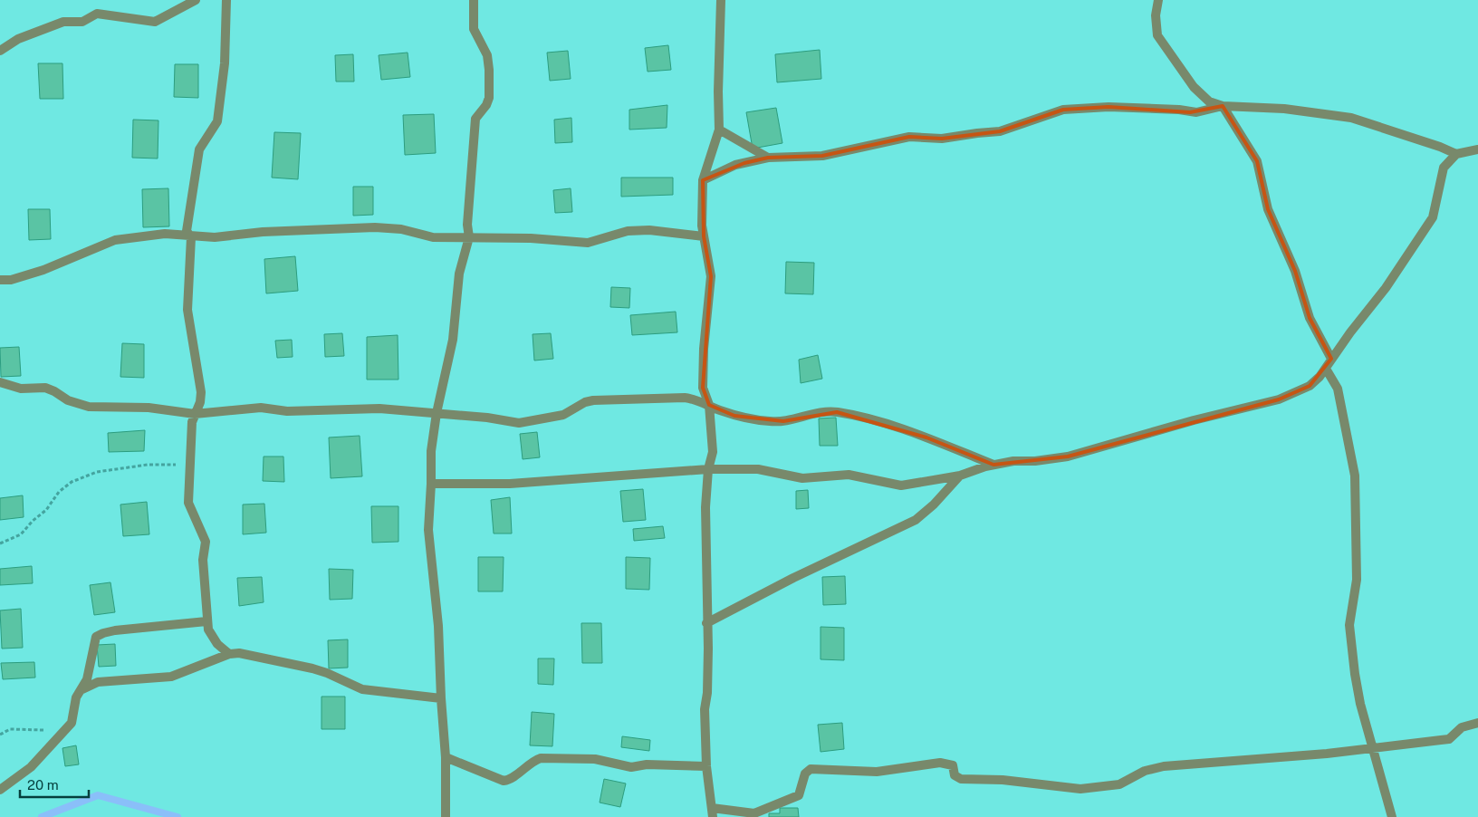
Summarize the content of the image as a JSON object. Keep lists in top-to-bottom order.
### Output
{
  "scale_bar": "20 m"
}
